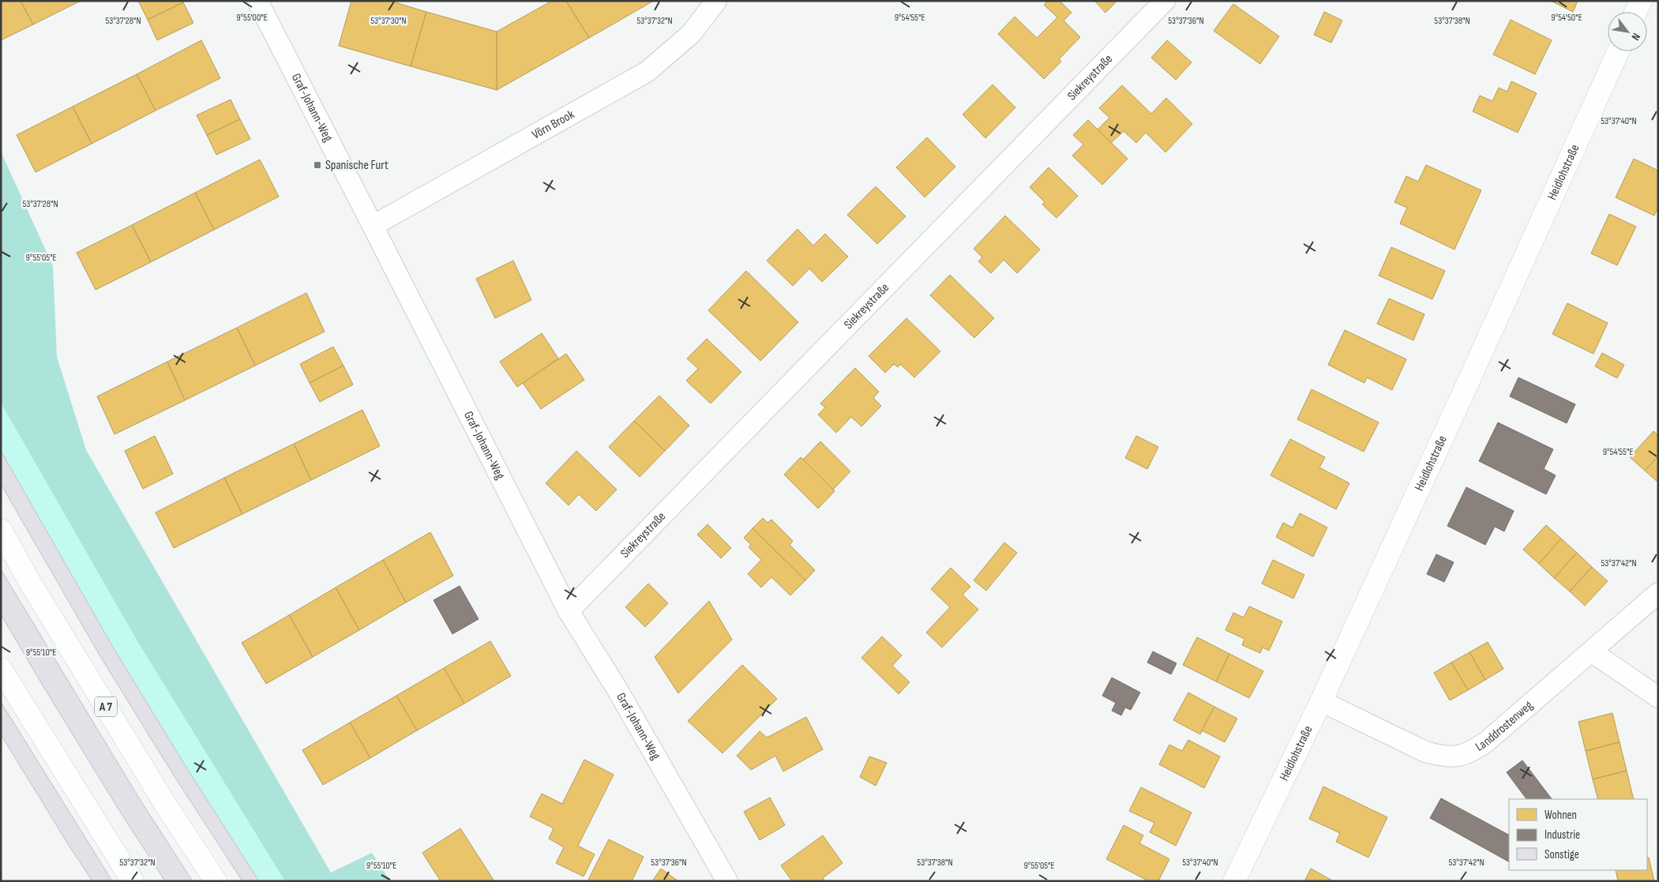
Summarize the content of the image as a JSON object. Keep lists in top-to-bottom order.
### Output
{
  "streets": {
    "main road": ["Heidlohstraße", "A 7"],
    "street": [
      "Siekreystraße",
      "Graf-Johann-Weg",
      "Vörn Brook",
      "Landdrostenweg"
    ]
  },
  "crossings": [
    ["Siekreystraße", "Graf-Johann-Weg"],
    ["Graf-Johann-Weg", "Vörn Brook"],
    ["Heidlohstraße", "Landdrostenweg"]
  ],
  "places": {
    "transit": ["Spanische Furt"]
  },
  "legend": ["Wohnen", "Industrie", "Sonstige"],
  "north": "bottom right",
  "coordinates": [
    "9°55'00\"E",
    "9°54'55\"E",
    "9°54'50\"E",
    "53°37'30\"N",
    "53°37'28\"N",
    "53°37'32\"N",
    "53°37'36\"N",
    "53°37'38\"N",
    "53°37'40\"N",
    "9°55'05\"E",
    "53°37'42\"N",
    "9°55'10\"E"
  ]
}
